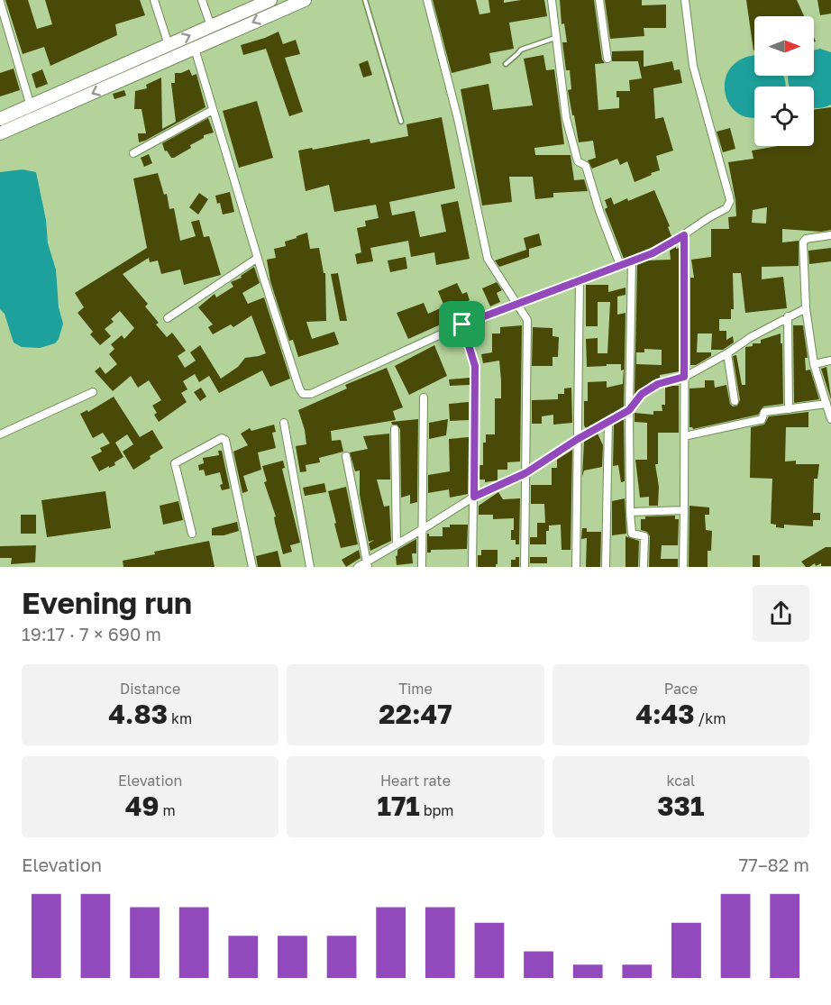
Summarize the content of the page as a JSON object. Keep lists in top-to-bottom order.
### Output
{
  "north": "right",
  "page": {
    "heading": ["Evening run", "19:17 · 7 × 690 m"],
    "stats": [
      ["Distance", "4.83 km"],
      ["Time", "22:47"],
      ["Pace", "4:43 /km"],
      ["Elevation", "49 m"],
      ["Heart rate", "171 bpm"],
      ["kcal", "331"]
    ],
    "chart": ["Elevation", "77–82 m"]
  }
}
